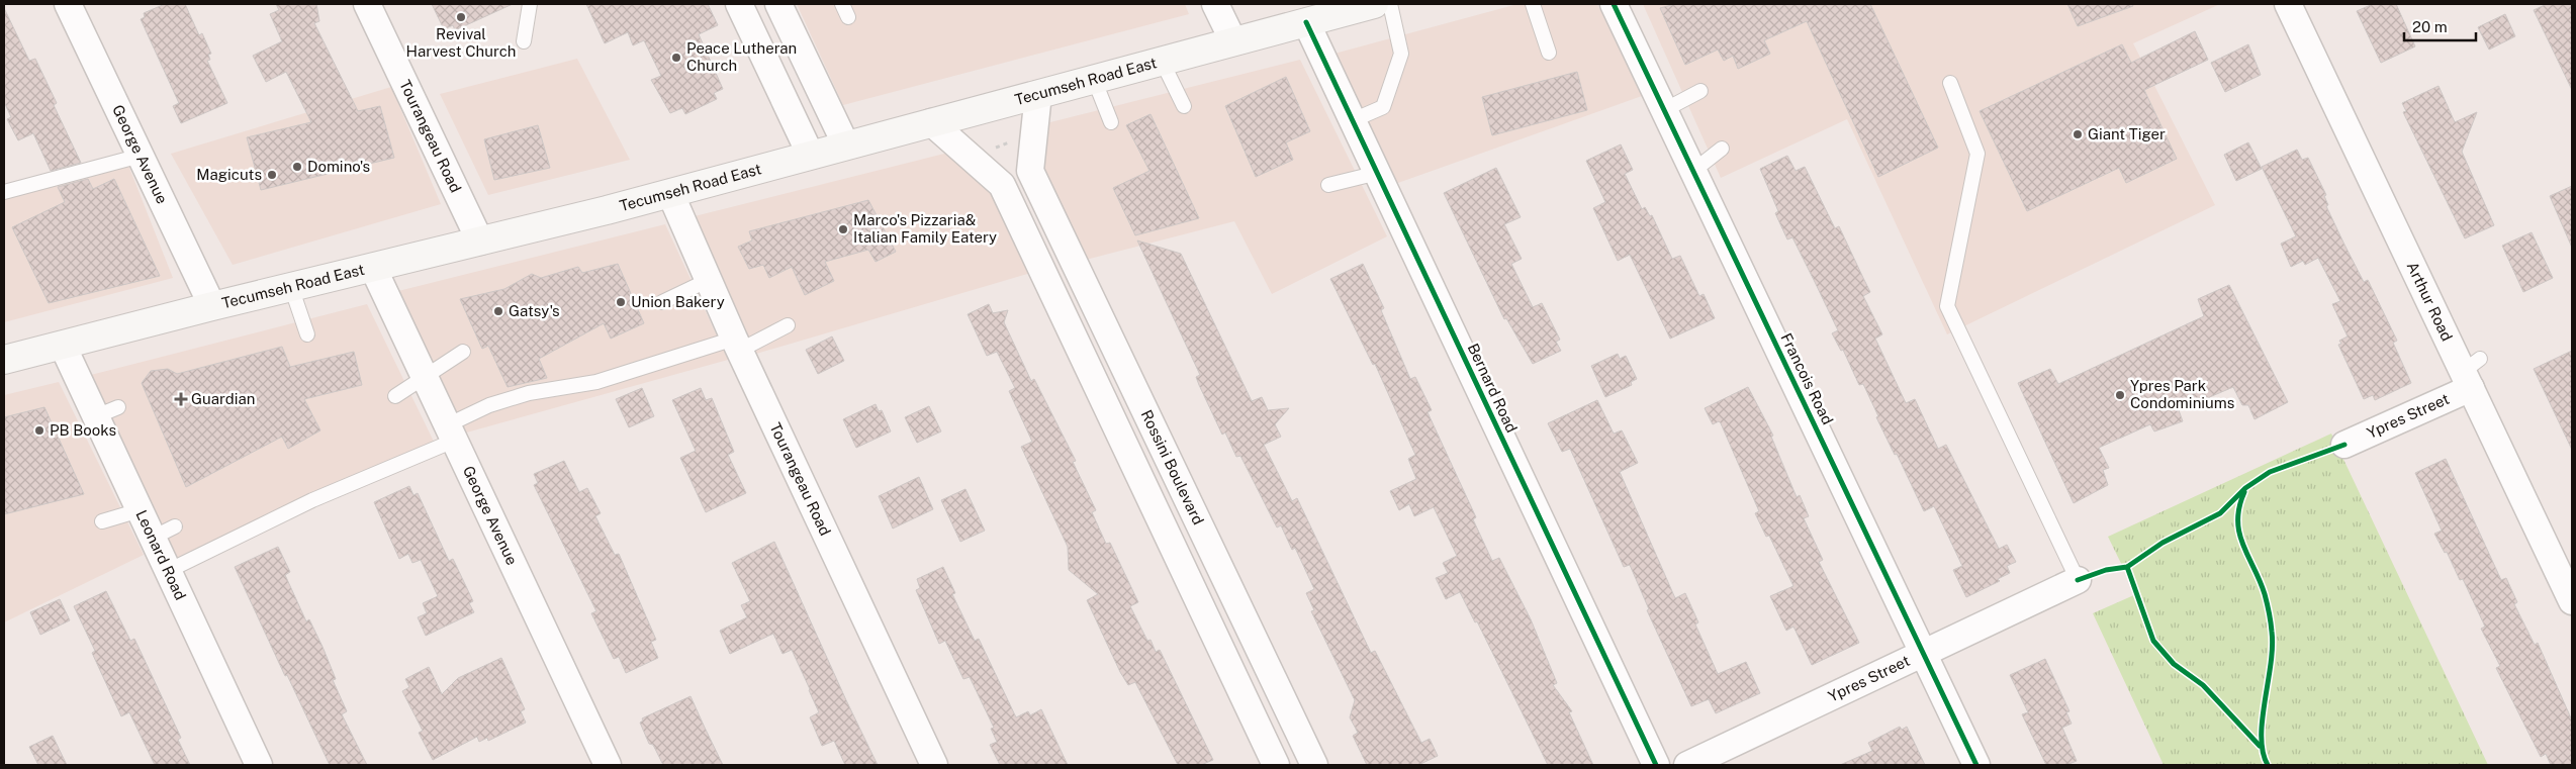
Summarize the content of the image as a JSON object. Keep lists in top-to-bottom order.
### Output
{
  "streets": {
    "main road": ["Tecumseh Road East"],
    "street": [
      "Tourangeau Road",
      "George Avenue",
      "Arthur Road",
      "Francois Road",
      "Bernard Road",
      "Ypres Street",
      "Rossini Boulevard",
      "Leonard Road"
    ]
  },
  "crossings": [
    ["Tecumseh Road East", "Tourangeau Road"],
    ["Tecumseh Road East", "George Avenue"],
    ["Tecumseh Road East", "Bernard Road"],
    ["Tecumseh Road East", "Leonard Road"],
    ["Arthur Road", "Ypres Street"],
    ["Francois Road", "Ypres Street"]
  ],
  "places": {
    "other": [
      "Revival Harvest Church",
      "Peace Lutheran Church",
      "Giant Tiger",
      "Domino's",
      "Magicuts",
      "Marco's Pizzaria& Italian Family Eatery",
      "Union Bakery",
      "Gatsy's",
      "Ypres Park Condominiums",
      "PB Books"
    ],
    "health": ["Guardian"]
  },
  "scale_bar": "20 m"
}
